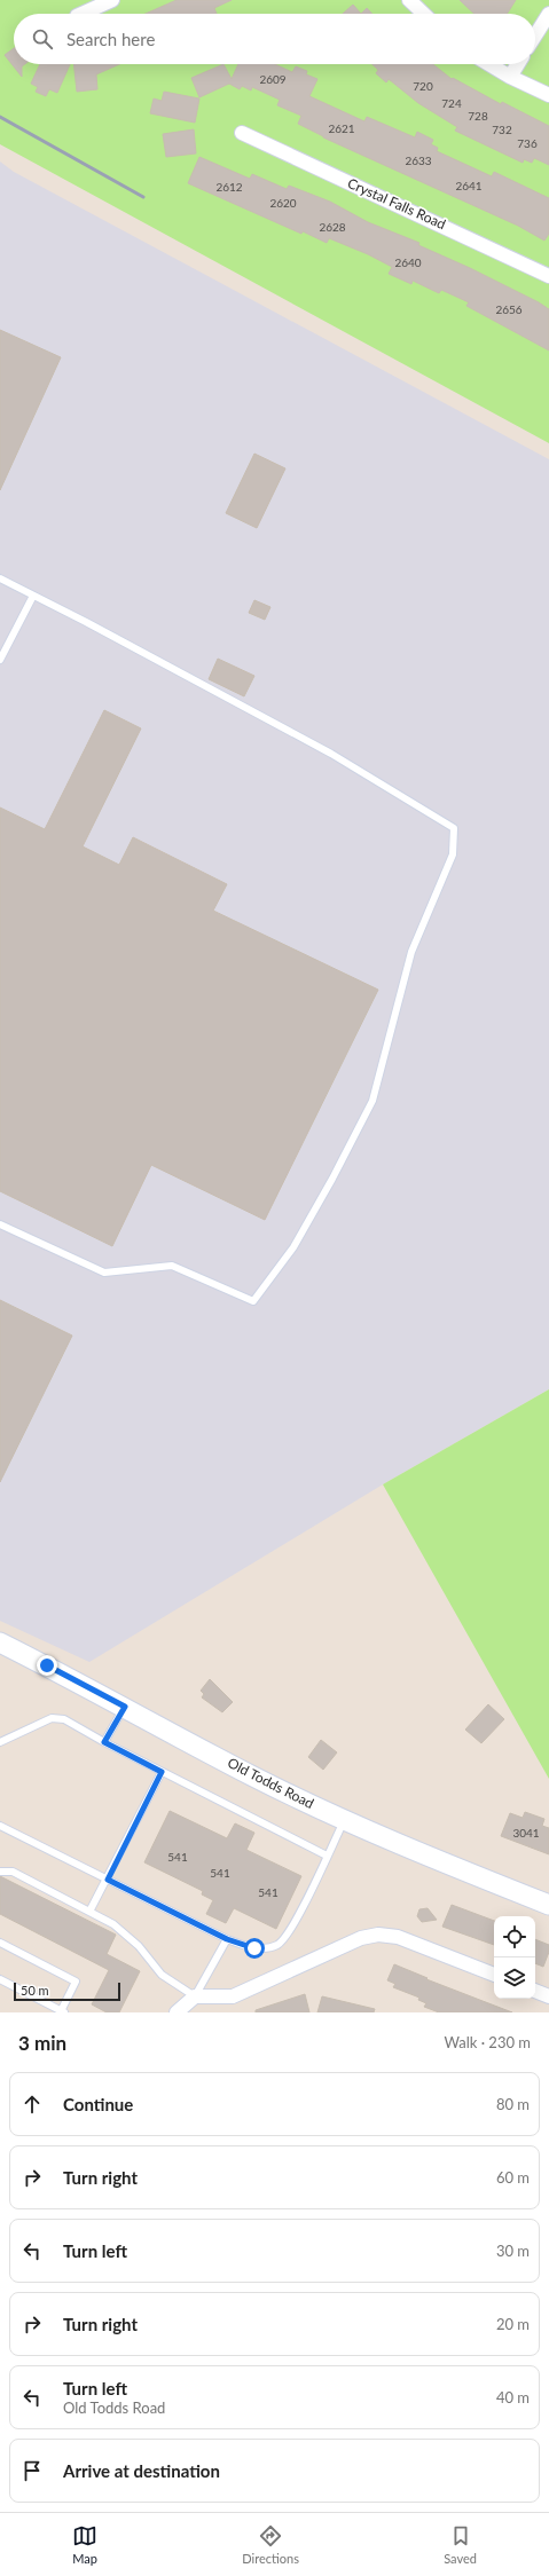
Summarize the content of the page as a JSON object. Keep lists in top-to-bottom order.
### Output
{
  "streets": {
    "main road": ["Old Todds Road"],
    "street": ["Crystal Falls Road"]
  },
  "house_numbers": [
    "2609",
    "720",
    "724",
    "728",
    "2621",
    "732",
    "736",
    "2633",
    "2641",
    "2612",
    "2620",
    "2628",
    "2640",
    "2656",
    "3041",
    "541",
    "541",
    "541"
  ],
  "scale_bar": "50 m",
  "page": {
    "search": "Search here",
    "scale": "50 m",
    "heading": ["3 min", "Walk · 230 m"],
    "list": [
      ["Continue", "80 m"],
      ["Turn right", "60 m"],
      ["Turn left", "30 m"],
      ["Turn right", "20 m"],
      ["Turn left", "Old Todds Road", "40 m"],
      "Arrive at destination"
    ],
    "nav": ["Map", "Directions", "Saved"]
  }
}
